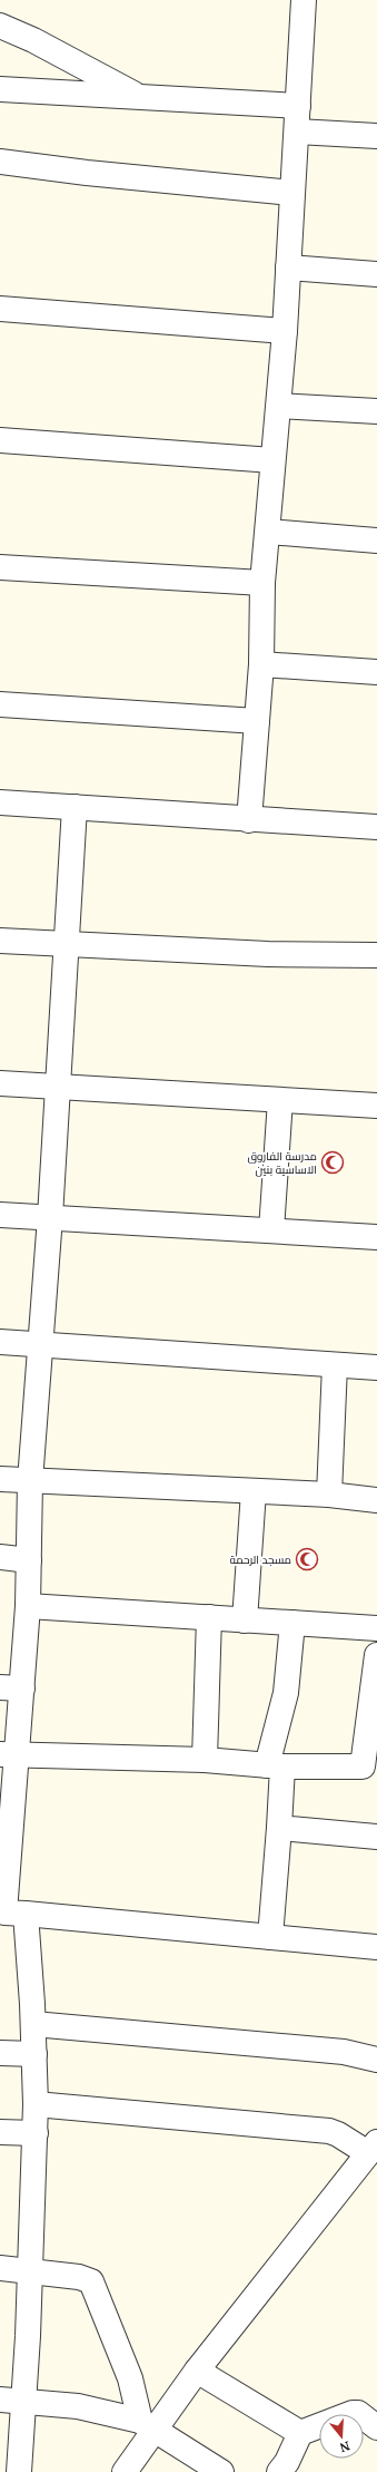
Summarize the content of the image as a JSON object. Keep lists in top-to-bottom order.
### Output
{
  "places": {
    "mosque": ["مدرسة الفاروق الاساسية بنين", "مسجد الرحمة"]
  },
  "north": "bottom"
}
